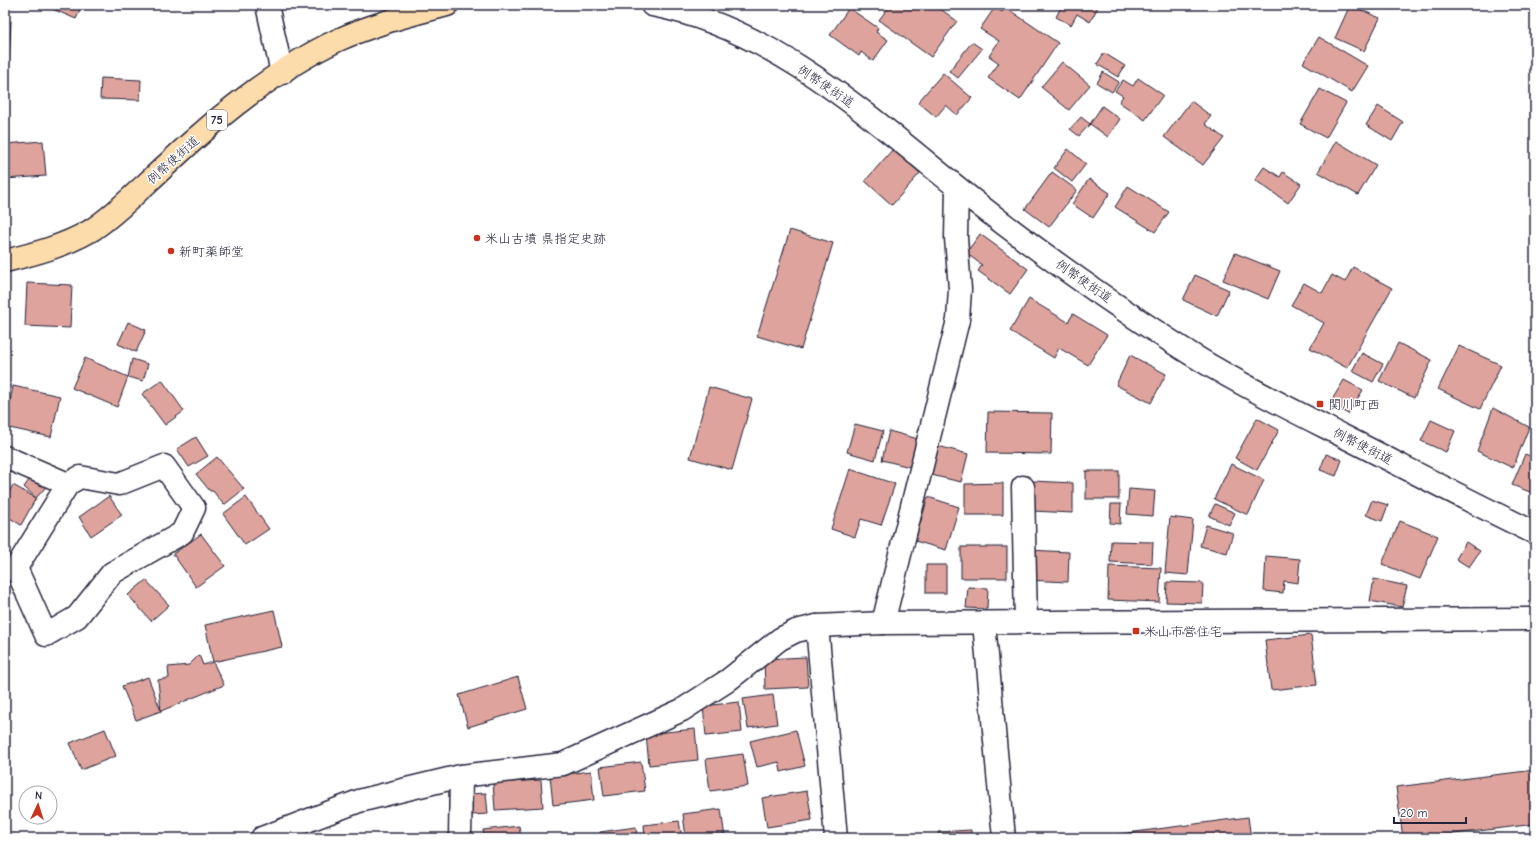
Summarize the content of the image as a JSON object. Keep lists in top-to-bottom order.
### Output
{
  "streets": {
    "main road": ["例幣使街道", "75"]
  },
  "places": {
    "other": ["米山古墳 県指定史跡", "新町薬師堂"],
    "transit": ["関川町西", "米山市営住宅"]
  },
  "scale_bar": "20 m",
  "north": "top"
}
